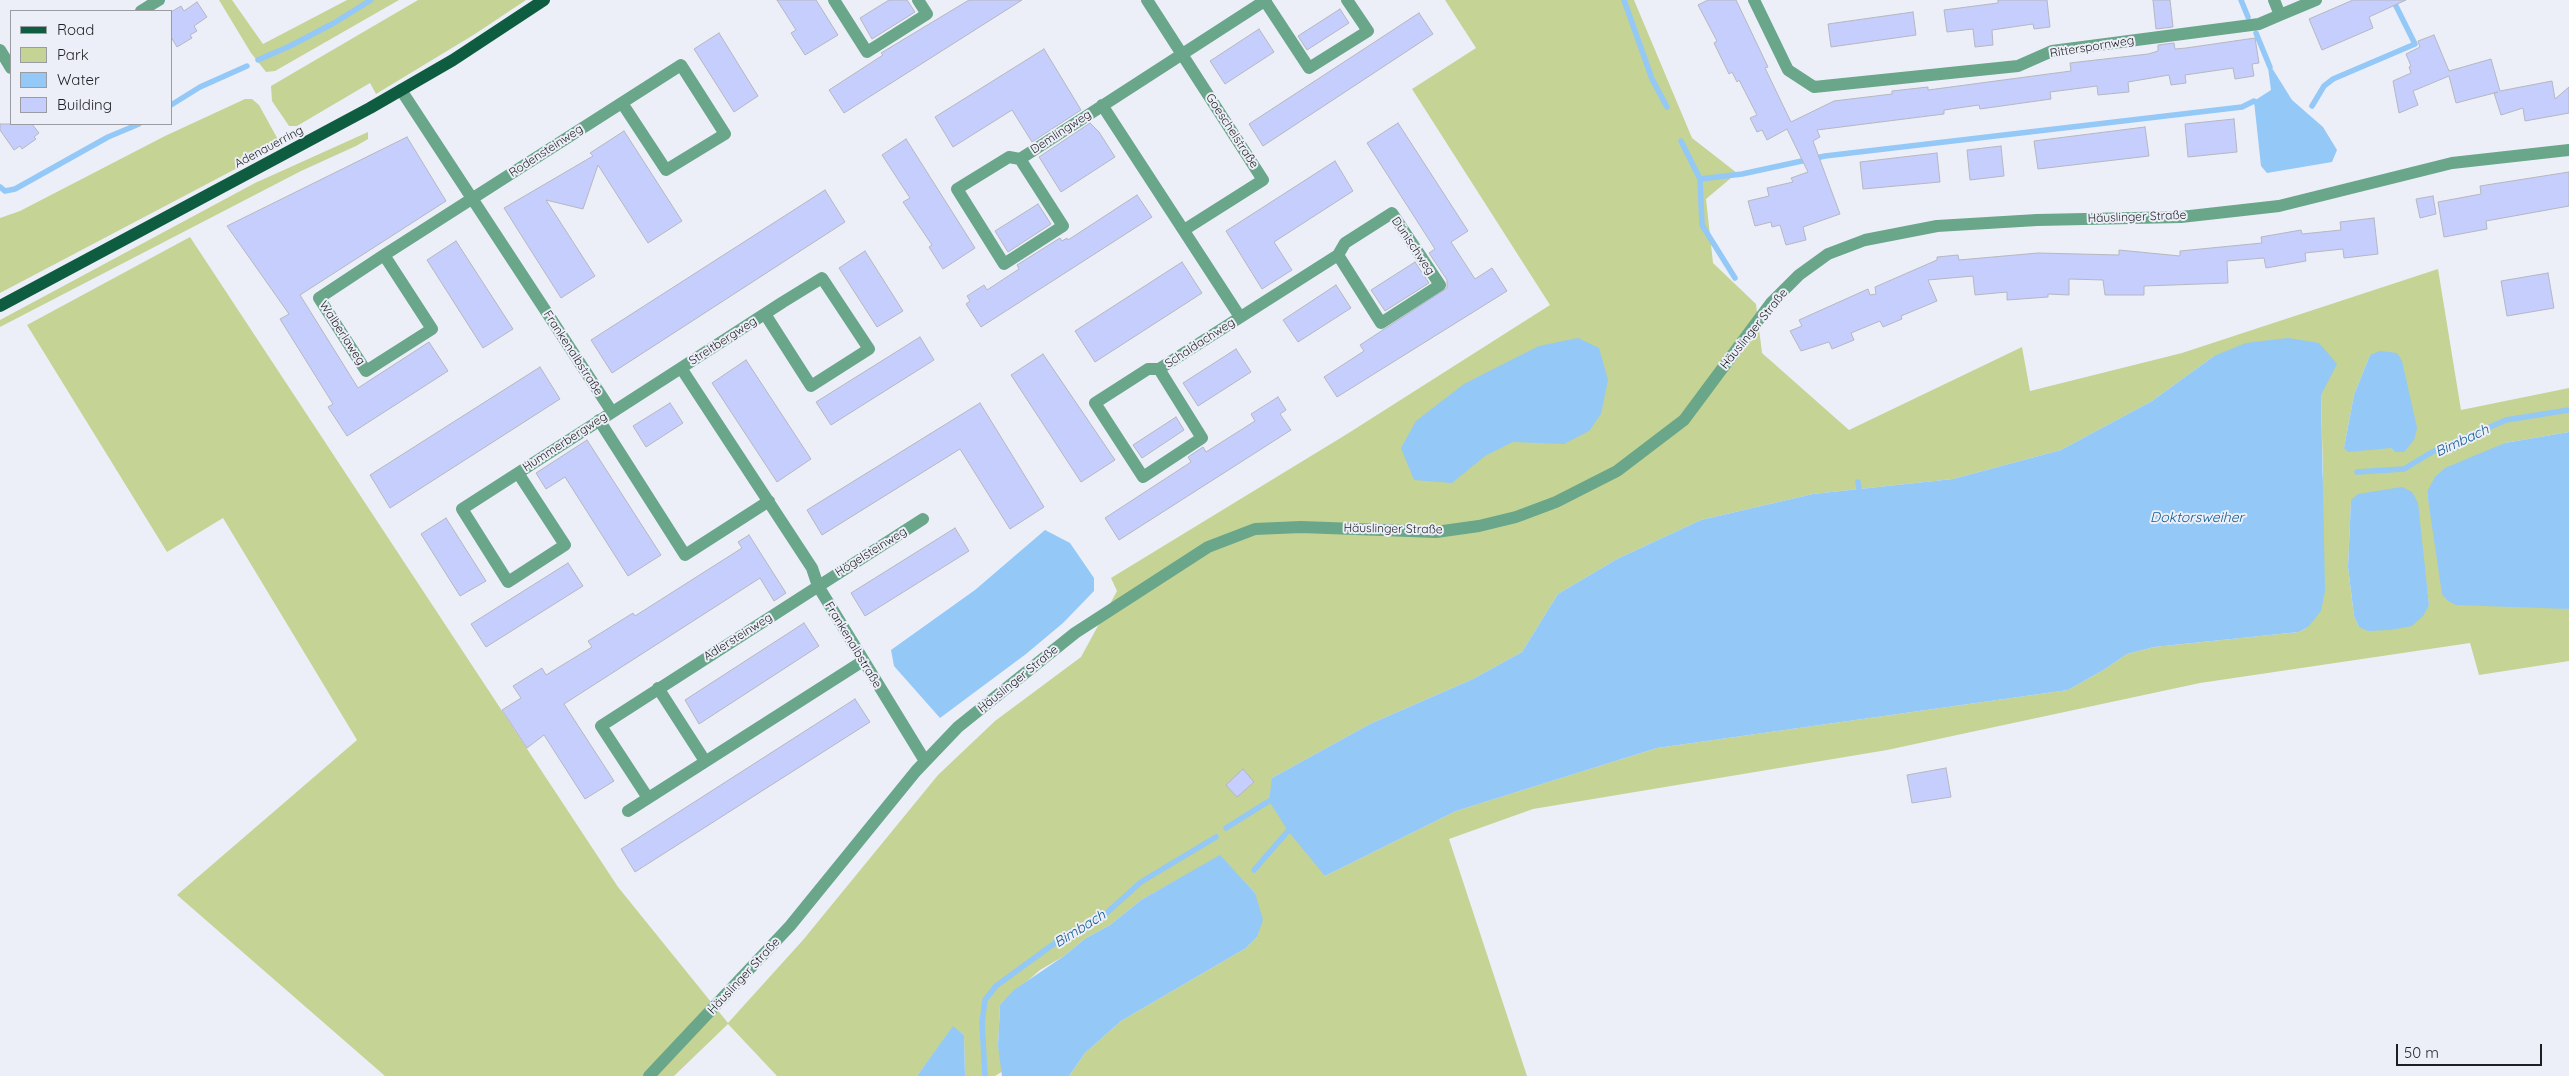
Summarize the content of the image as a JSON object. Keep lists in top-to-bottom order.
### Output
{
  "streets": {
    "main road": ["Adenauerring"],
    "street": [
      "Ritterspornweg",
      "Goeschelstraße",
      "Demlingweg",
      "Rodensteinweg",
      "Häuslinger Straße",
      "Dünischweg",
      "Walberlaweg",
      "Streitbergweg",
      "Schaldachweg",
      "Frankenalbstraße",
      "Hummerbergweg",
      "Högelsteinweg",
      "Adlersteinweg"
    ]
  },
  "crossings": [
    ["Adenauerring", "Frankenalbstraße"],
    ["Rodensteinweg", "Walberlaweg"],
    ["Rodensteinweg", "Frankenalbstraße"],
    ["Häuslinger Straße", "Frankenalbstraße"],
    ["Dünischweg", "Schaldachweg"],
    ["Walberlaweg", "Frankenalbstraße"],
    ["Streitbergweg", "Frankenalbstraße"],
    ["Frankenalbstraße", "Hummerbergweg"],
    ["Frankenalbstraße", "Högelsteinweg"],
    ["Frankenalbstraße", "Adlersteinweg"],
    ["Högelsteinweg", "Adlersteinweg"]
  ],
  "water": ["Bimbach", "Doktorsweiher"],
  "legend": [
    "Road",
    "Park",
    "Water",
    "Building"
  ],
  "scale_bar": "50 m"
}
